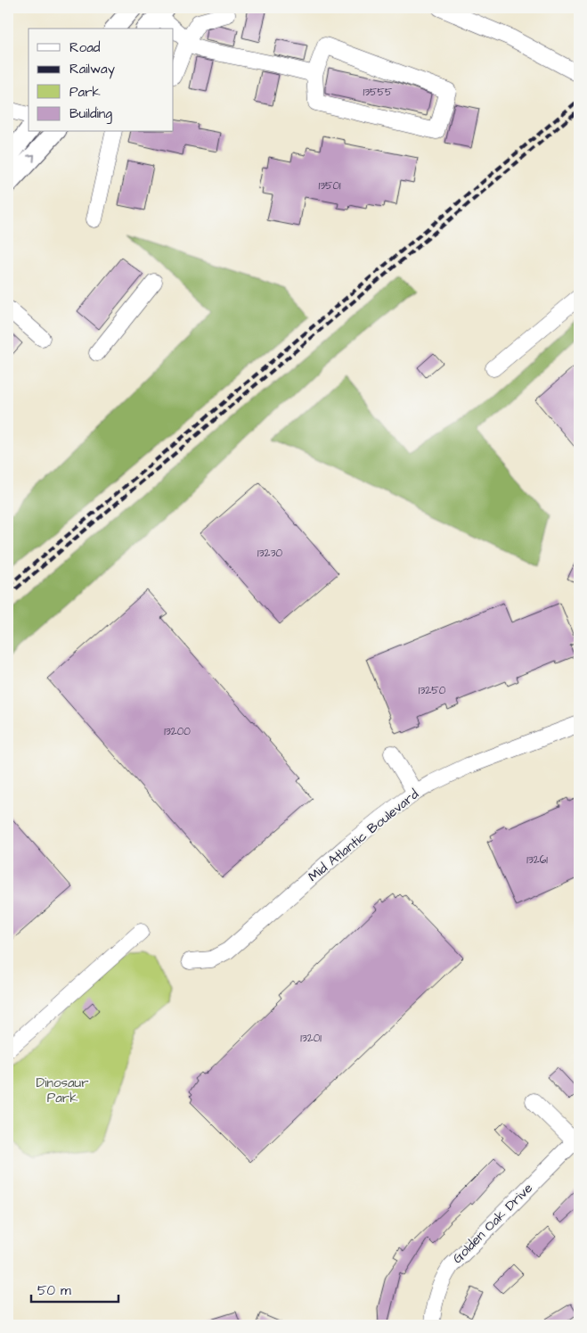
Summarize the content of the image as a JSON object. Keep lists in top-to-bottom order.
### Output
{
  "streets": {
    "street": ["Mid Atlantic Boulevard", "Golden Oak Drive"]
  },
  "parks": ["Dinosaur Park"],
  "house_numbers": [
    "13555",
    "13501",
    "13230",
    "13250",
    "13200",
    "13261",
    "13201"
  ],
  "legend": [
    "Road",
    "Railway",
    "Park",
    "Building"
  ],
  "scale_bar": "50 m"
}
